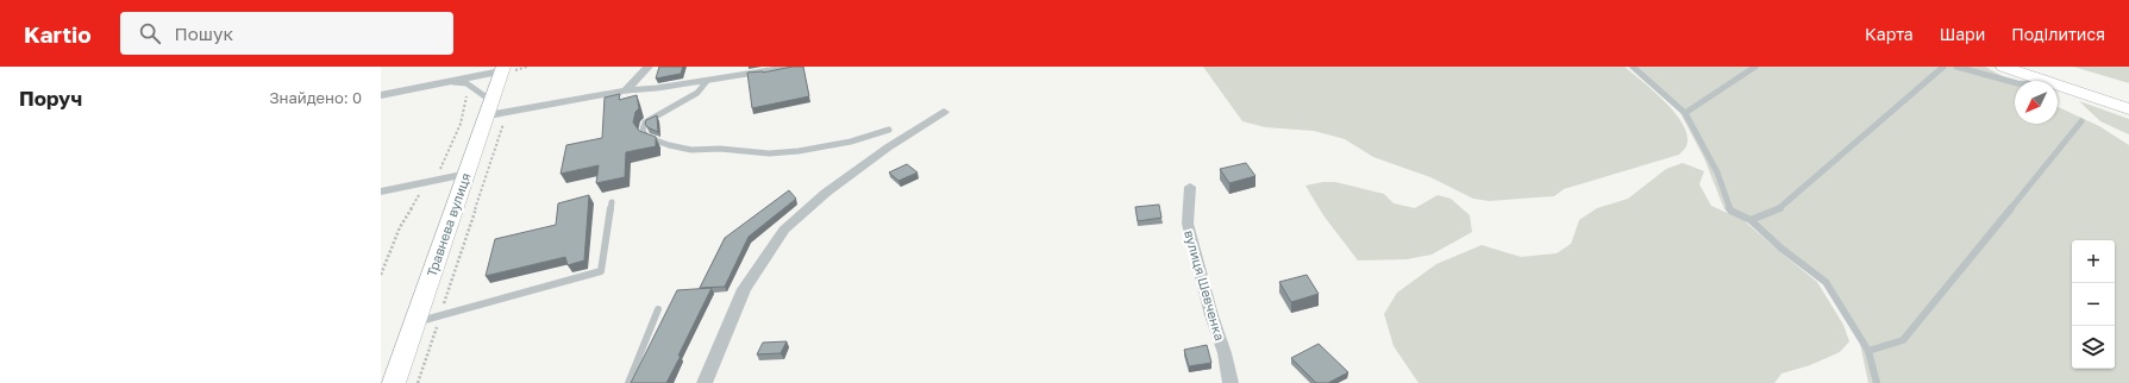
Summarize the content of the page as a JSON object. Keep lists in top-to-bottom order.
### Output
{
  "streets": {
    "street": ["Травнева вулиця", "вулиця Шевченка"]
  },
  "north": "bottom left",
  "page": {
    "header": "Kartio",
    "search": "Пошук",
    "nav": ["Карта", "Шари", "Поділитися"],
    "heading": ["Поруч", "Знайдено: 0"],
    "map_buttons": ["+", "−"]
  }
}
